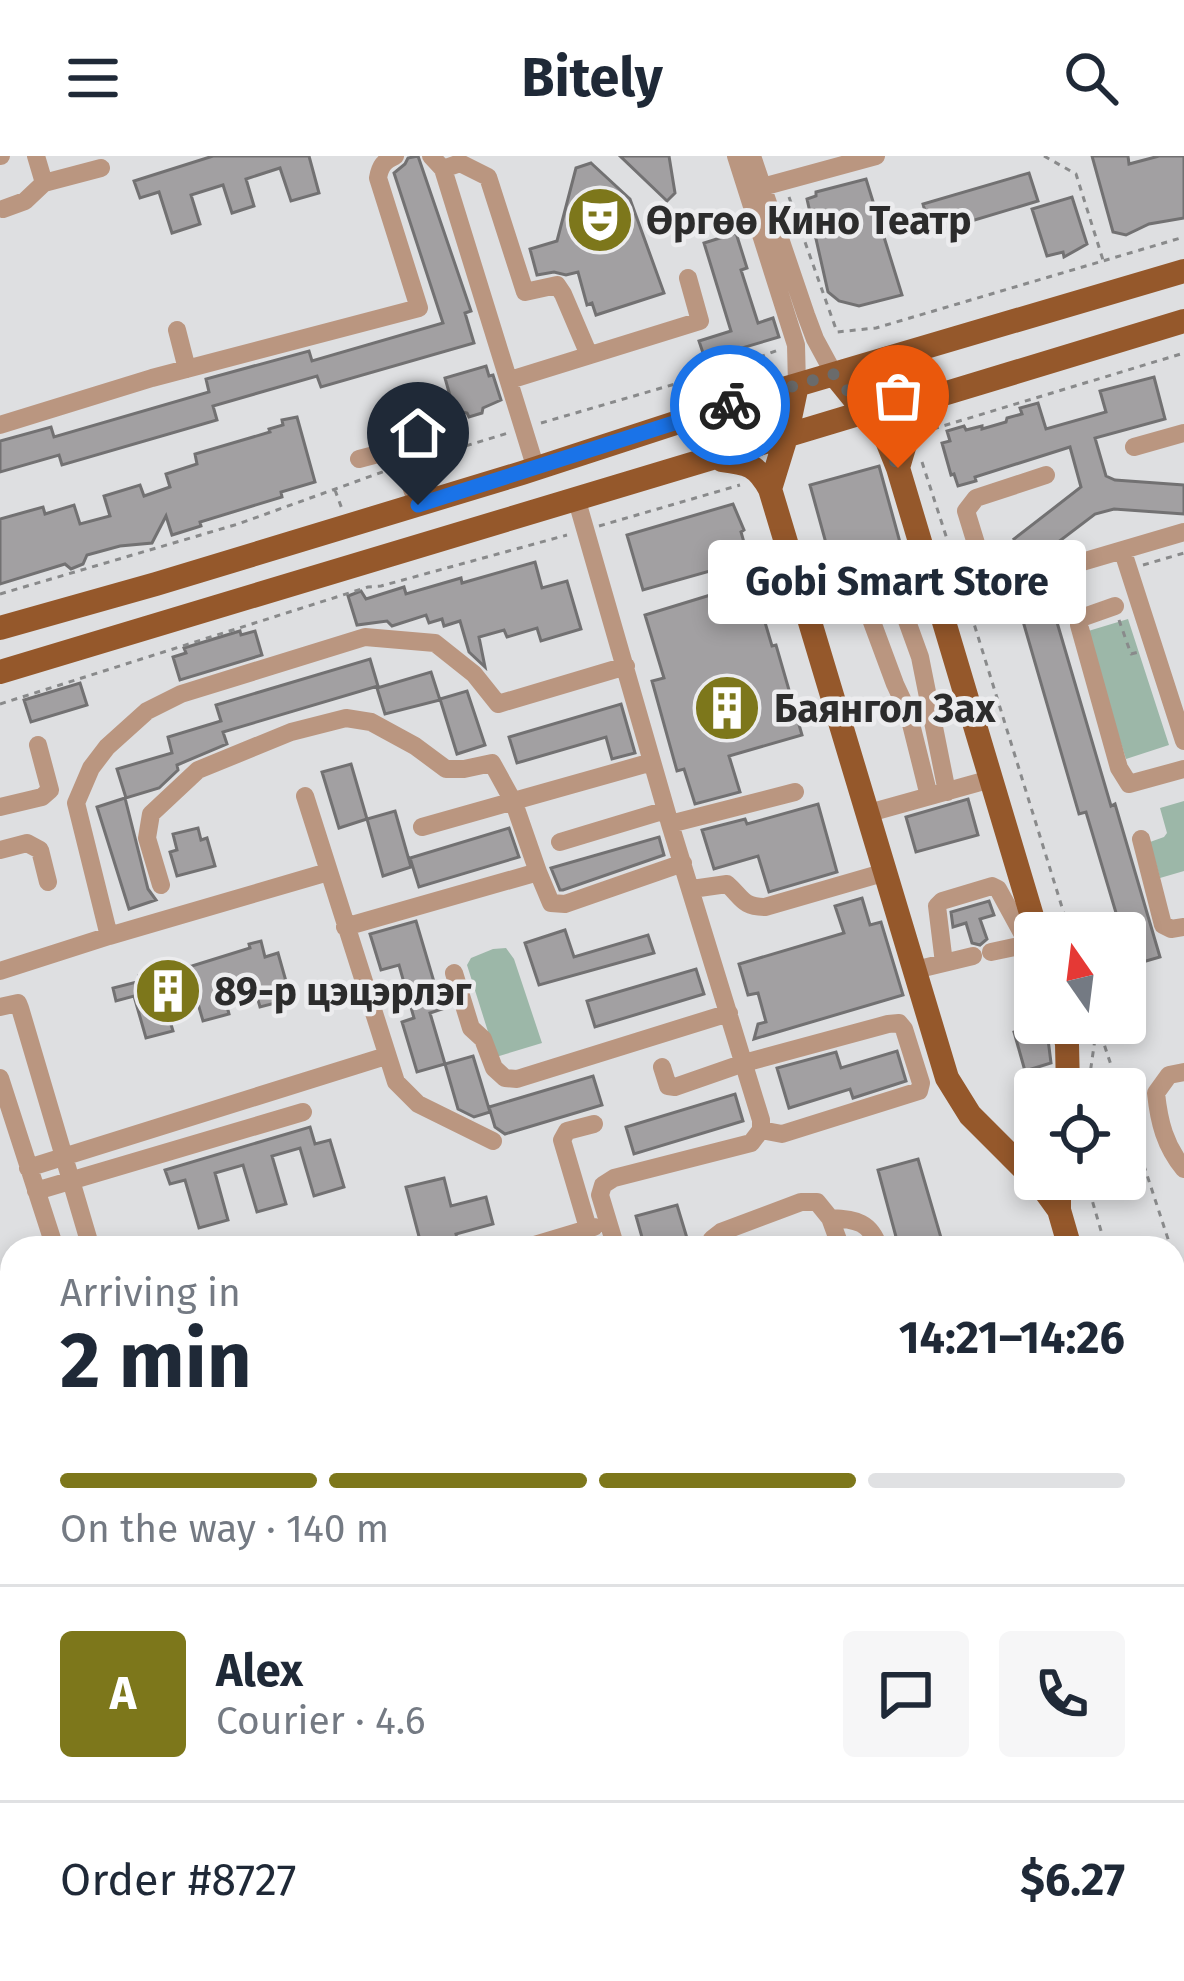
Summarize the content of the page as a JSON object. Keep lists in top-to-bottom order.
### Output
{
  "places": {
    "theatre": ["Өргөө Кино Театр"],
    "other": ["Gobi Smart Store"],
    "building": ["Баянгол Зах", "89-р цэцэрлэг"]
  },
  "north": "top",
  "page": {
    "header": "Bitely",
    "bubble": "Gobi Smart Store",
    "heading": ["2 min", "Arriving in", "14:21–14:26"],
    "panel": [
      "Alex",
      "Courier · 4.6",
      "Order #8727",
      "$6.27"
    ],
    "bar": "On the way · 140 m",
    "round": "A"
  }
}
